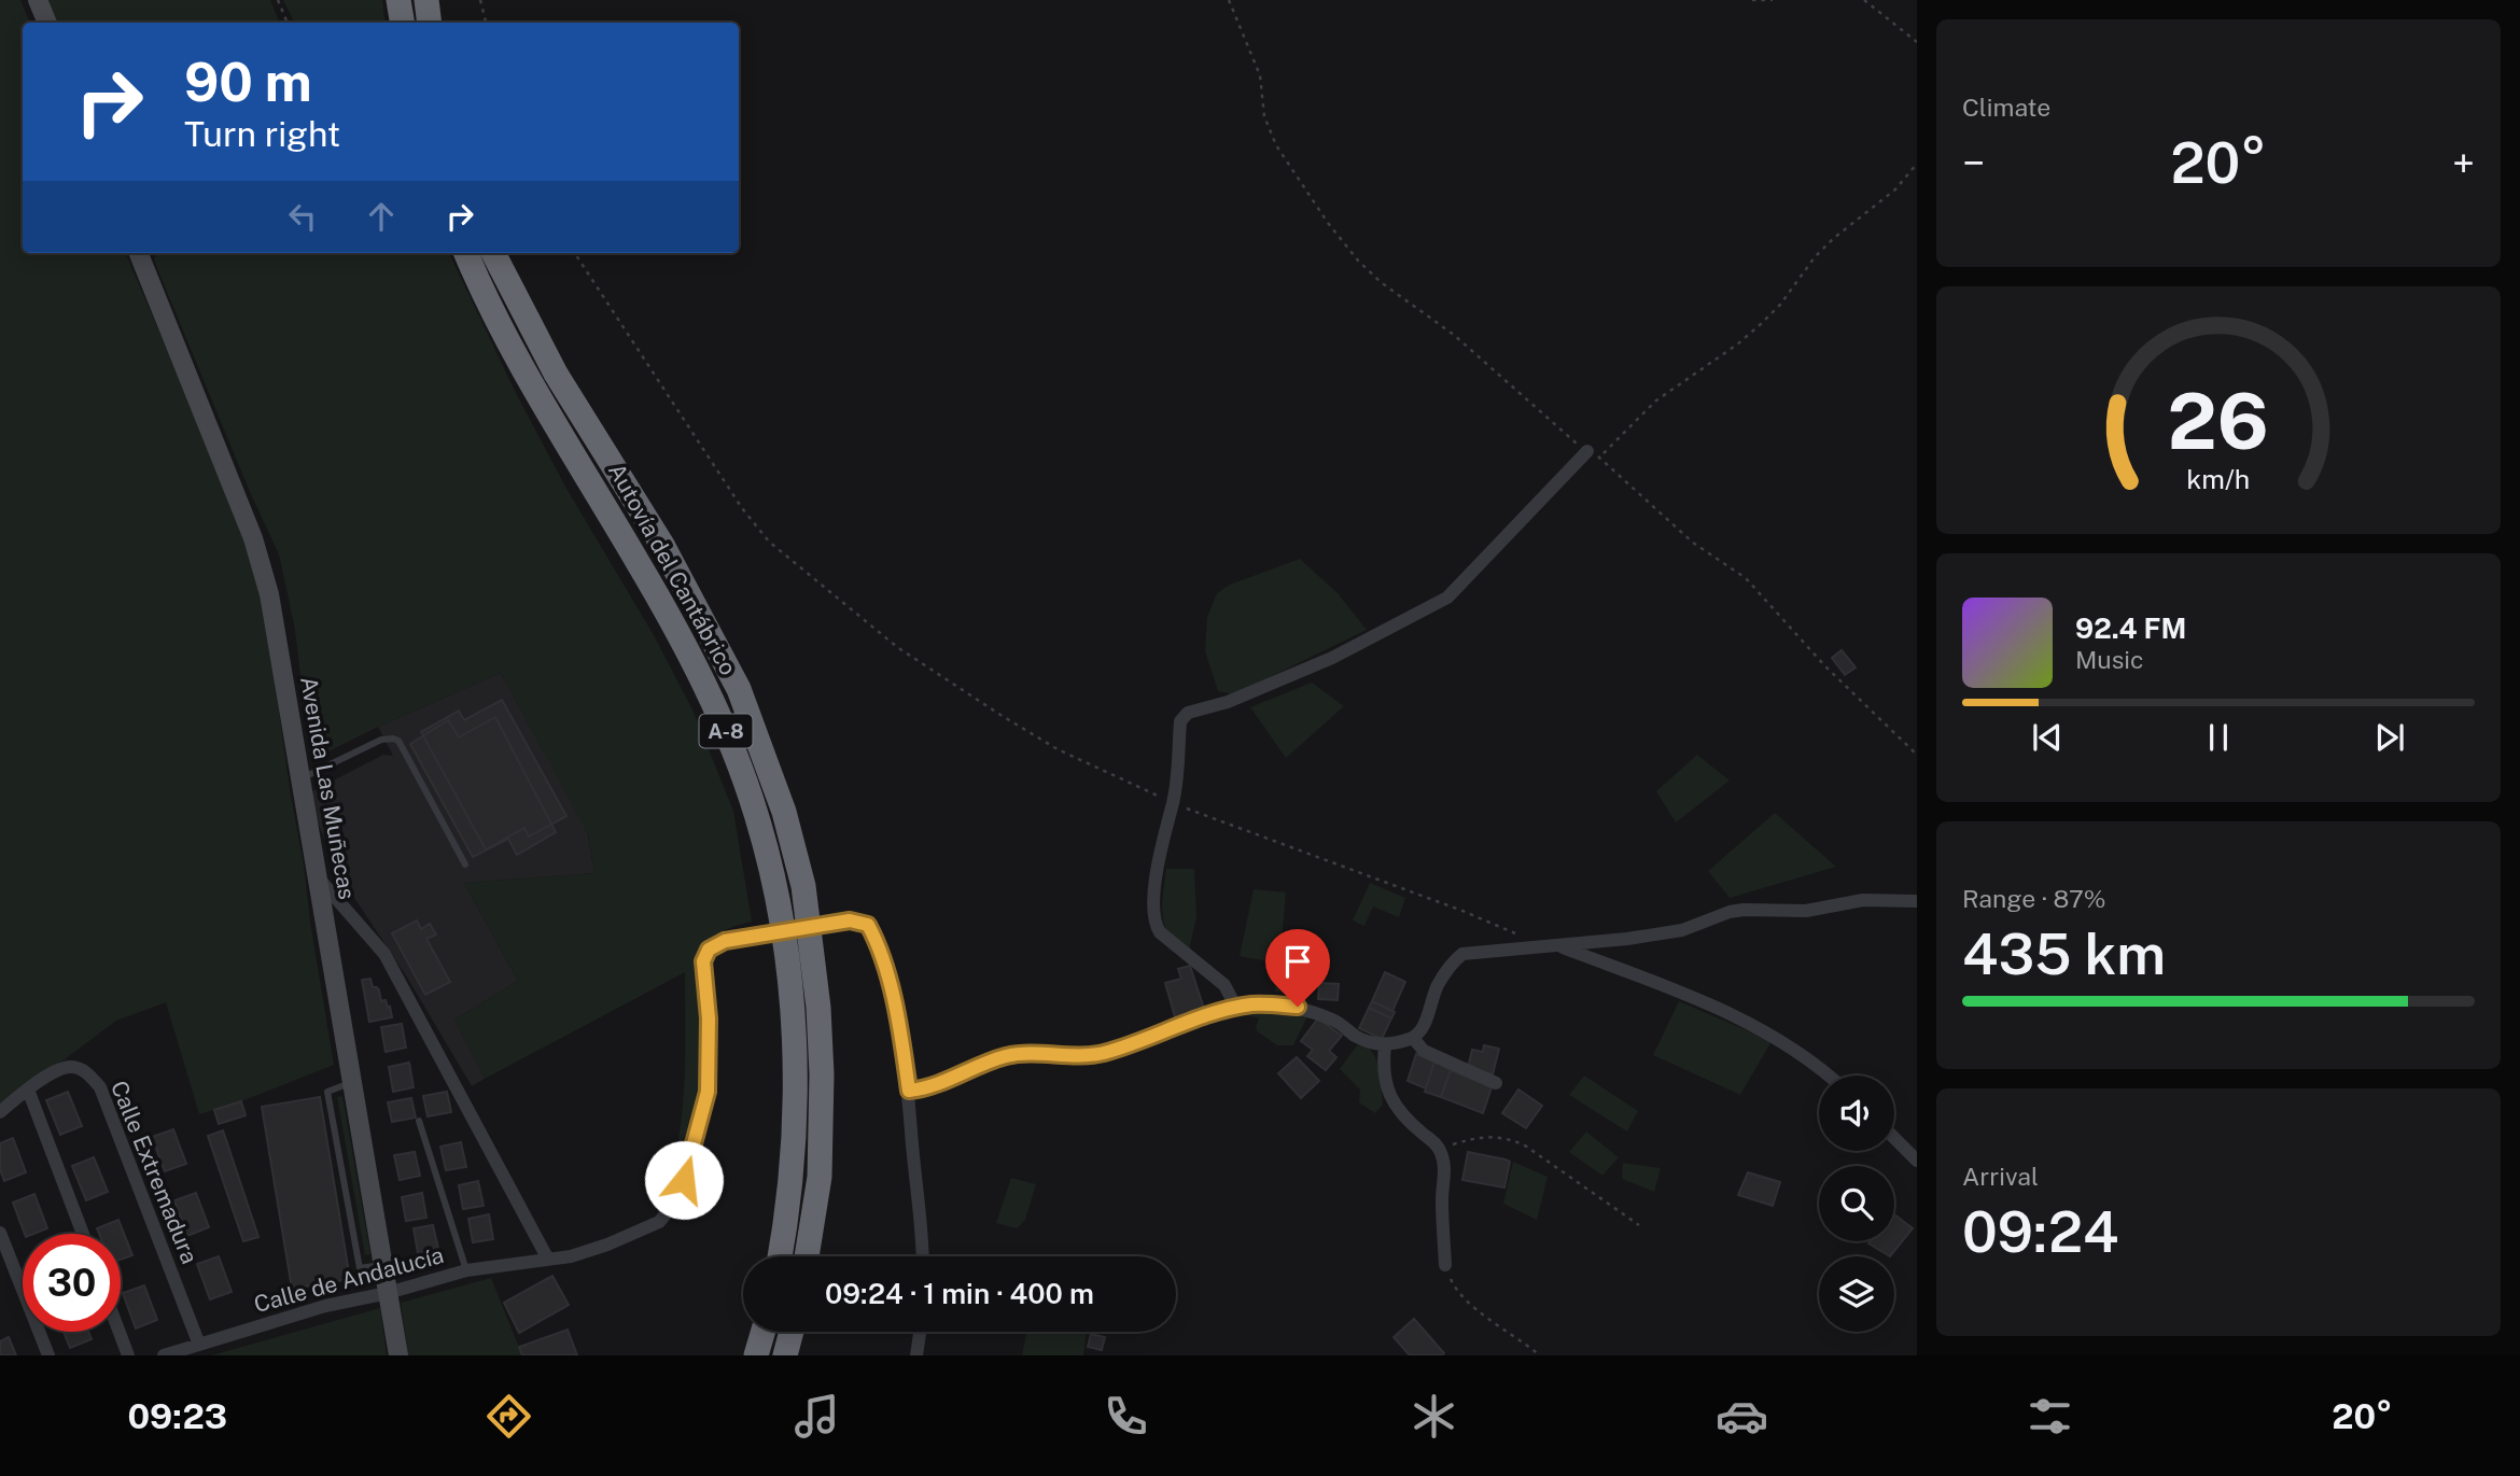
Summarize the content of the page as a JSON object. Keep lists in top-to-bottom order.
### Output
{
  "streets": {
    "highway": ["Autovía del Cantábrico", "A-8"],
    "street": ["Avenida Las Muñecas", "Calle Extremadura", "Calle de Andalucía"]
  },
  "crossings": [
    ["Avenida Las Muñecas", "Calle de Andalucía"],
    ["Calle Extremadura", "Calle de Andalucía"]
  ],
  "page": {
    "tile": [
      "Climate",
      ["Range · 87%", "435 km"],
      ["Arrival", "09:24"]
    ],
    "turn": ["90 m", "Turn right"],
    "heat": ["−", "20°", "+"],
    "song": ["92.4 FM", "Music"],
    "limit": "30",
    "trip": "09:24 · 1 min · 400 m",
    "tabs": ["09:23", "20°"],
    "gauge": ["26", "km/h"]
  }
}
